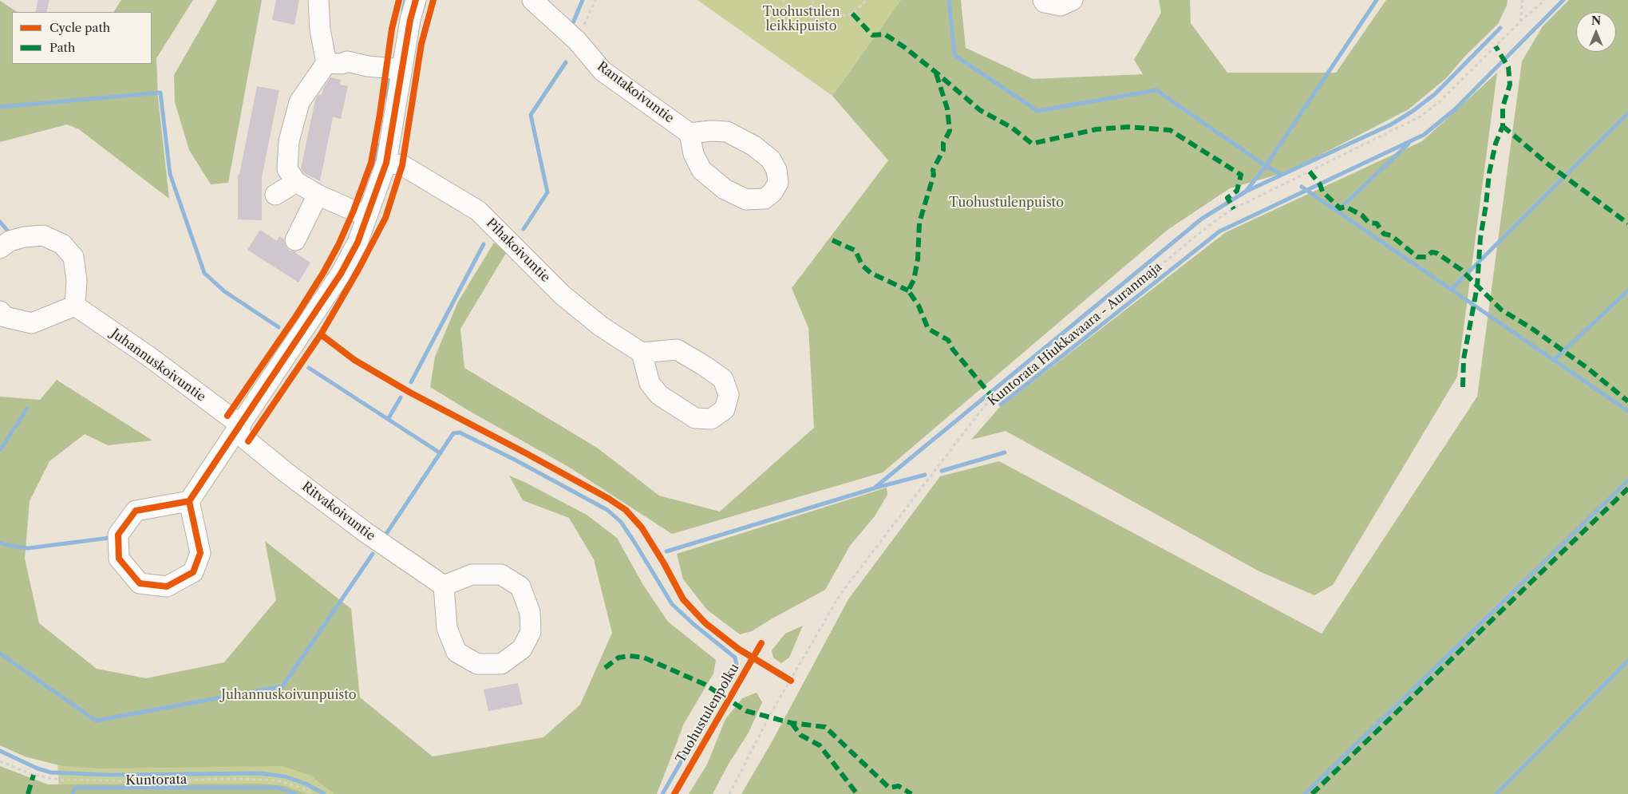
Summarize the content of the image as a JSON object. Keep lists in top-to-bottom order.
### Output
{
  "streets": {
    "street": [
      "Rantakoivuntie",
      "Pihakoivuntie",
      "Juhannuskoivuntie",
      "Ritvakoivuntie"
    ],
    "path": ["Kuntorata Hiukkavaara - Auranmaja", "Kuntorata"],
    "cycle path": ["Tuohustulenpolku"]
  },
  "crossings": [
    ["Juhannuskoivuntie", "Ritvakoivuntie"]
  ],
  "parks": ["Tuohustulen leikkipuisto", "Tuohustulenpuisto", "Juhannuskoivunpuisto"],
  "legend": ["Cycle path", "Path"],
  "north": "top"
}
